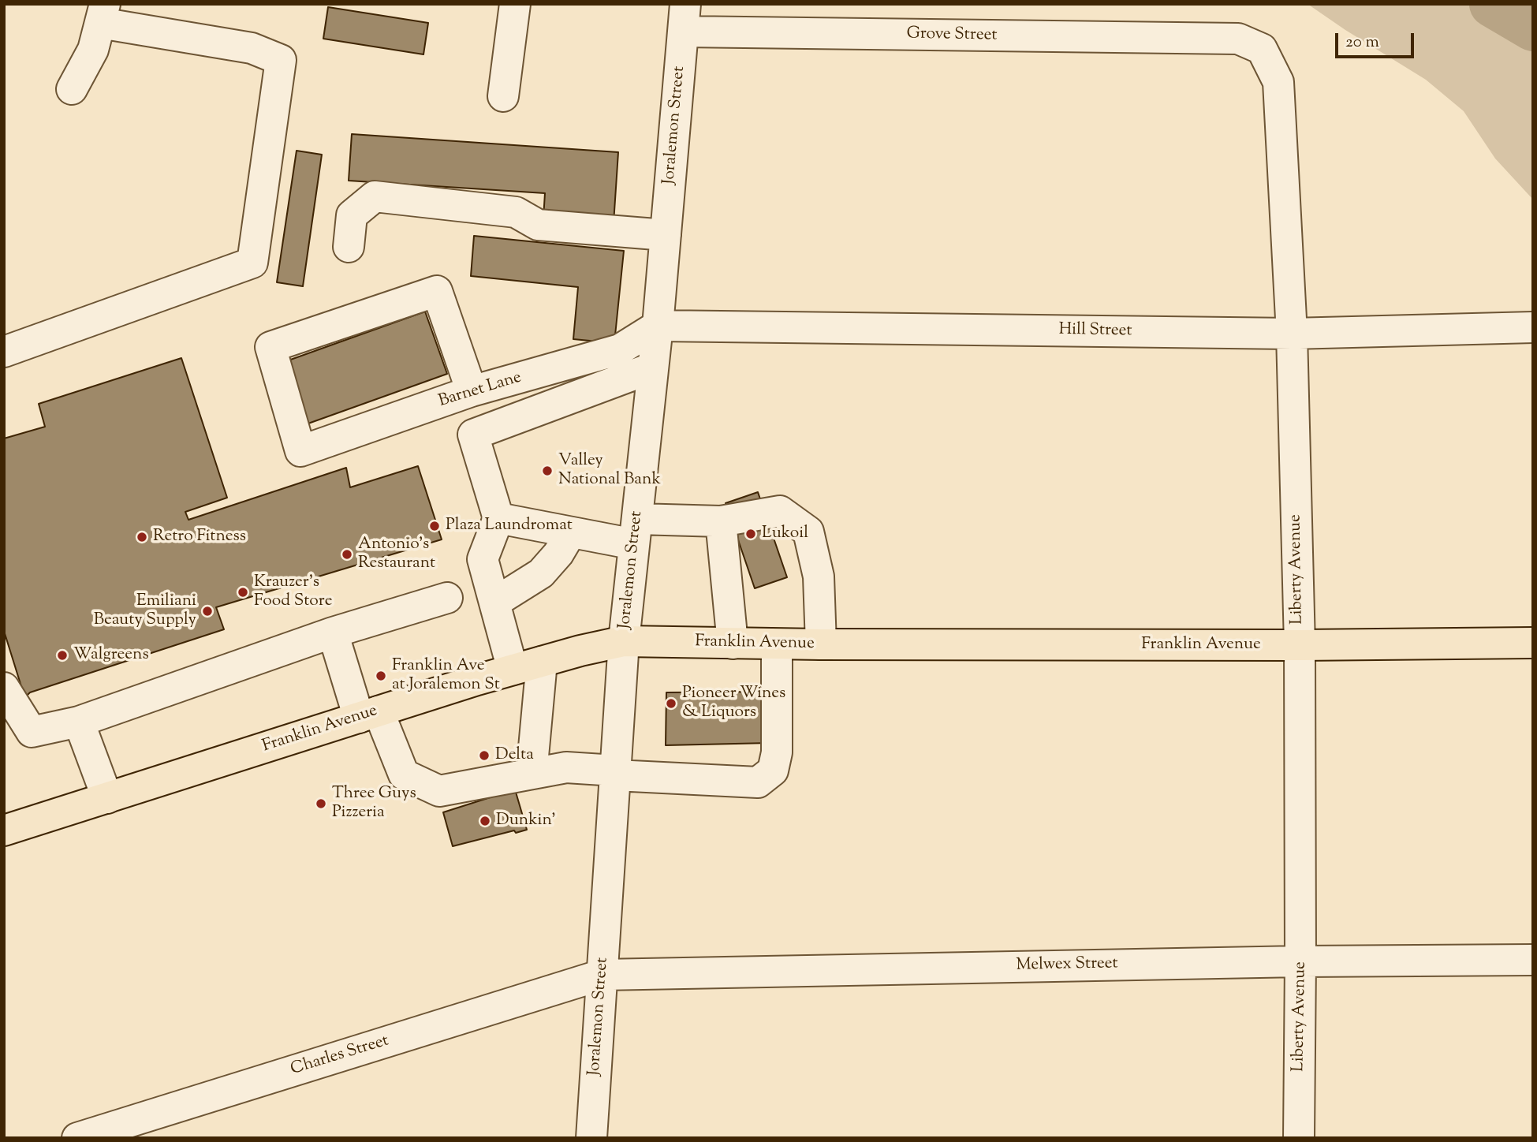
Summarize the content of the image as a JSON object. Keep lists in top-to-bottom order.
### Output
{
  "streets": {
    "main road": ["Franklin Avenue"],
    "street": [
      "Grove Street",
      "Joralemon Street",
      "Hill Street",
      "Barnet Lane",
      "Liberty Avenue",
      "Melwex Street",
      "Charles Street"
    ]
  },
  "crossings": [
    ["Grove Street", "Joralemon Street"],
    ["Grove Street", "Liberty Avenue"],
    ["Joralemon Street", "Hill Street"],
    ["Joralemon Street", "Barnet Lane"],
    ["Joralemon Street", "Franklin Avenue"],
    ["Joralemon Street", "Melwex Street"],
    ["Joralemon Street", "Charles Street"],
    ["Hill Street", "Barnet Lane"],
    ["Hill Street", "Liberty Avenue"],
    ["Liberty Avenue", "Franklin Avenue"],
    ["Liberty Avenue", "Melwex Street"],
    ["Melwex Street", "Charles Street"]
  ],
  "places": [
    "Valley National Bank",
    "Plaza Laundromat",
    "Lukoil",
    "Retro Fitness",
    "Antonio's Restaurant",
    "Krauzer's Food Store",
    "Emiliani Beauty Supply",
    "Walgreens",
    "Franklin Ave at Joralemon St",
    "Pioneer Wines & Liquors",
    "Delta",
    "Three Guys Pizzeria",
    "Dunkin'"
  ],
  "scale_bar": "20 m"
}
